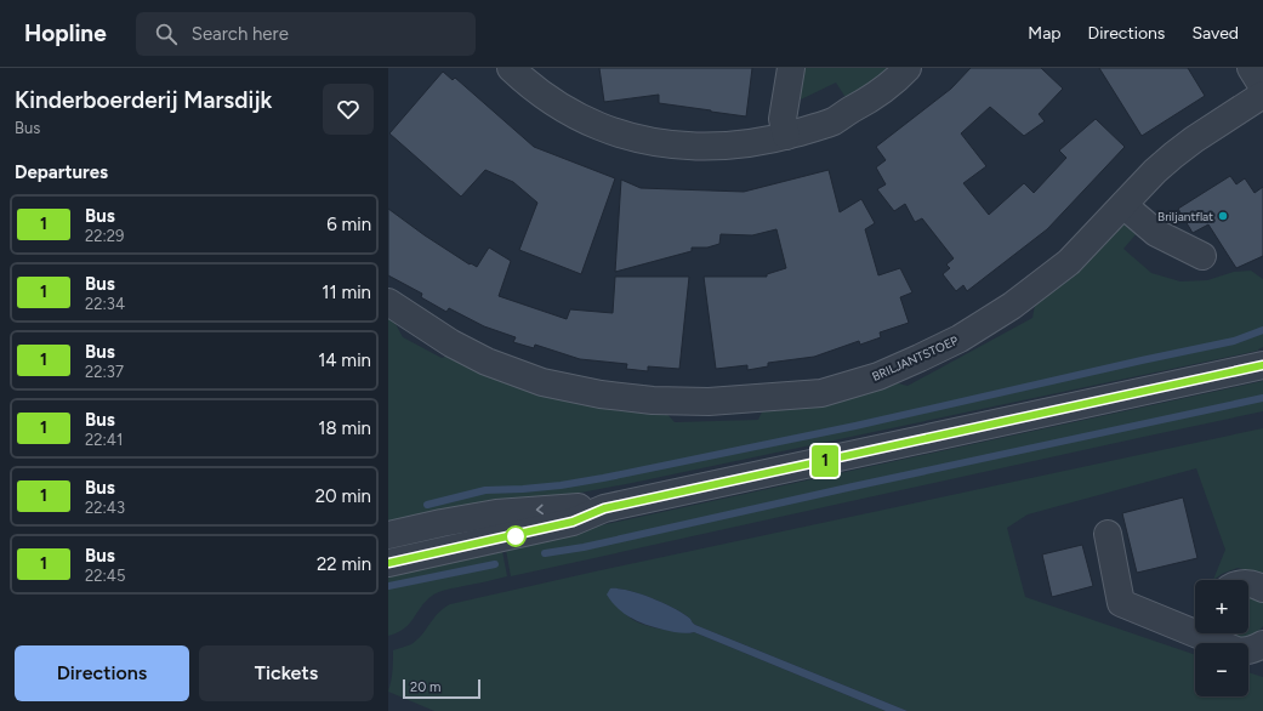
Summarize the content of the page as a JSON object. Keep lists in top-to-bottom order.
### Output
{
  "streets": {
    "street": ["BRILJANTSTOEP"]
  },
  "places": ["Briljantflat"],
  "lines": ["bus line 1"],
  "scale_bar": "20 m",
  "page": {
    "header": "Hopline",
    "search": "Search here",
    "nav": ["Map", "Directions", "Saved"],
    "heading": [
      ["Kinderboerderij Marsdijk", "Bus"],
      "Departures"
    ],
    "on_map": "1",
    "list": [
      {
        "mark": "1",
        "name": "Bus",
        "note": "22:29",
        "value": "6 min"
      },
      {
        "mark": "1",
        "name": "Bus",
        "note": "22:34",
        "value": "11 min"
      },
      {
        "mark": "1",
        "name": "Bus",
        "note": "22:37",
        "value": "14 min"
      },
      {
        "mark": "1",
        "name": "Bus",
        "note": "22:41",
        "value": "18 min"
      },
      {
        "mark": "1",
        "name": "Bus",
        "note": "22:43",
        "value": "20 min"
      },
      {
        "mark": "1",
        "name": "Bus",
        "note": "22:45",
        "value": "22 min"
      }
    ],
    "map_buttons": ["+", "−"],
    "buttons": ["Directions", "Tickets"],
    "scale": "20 m"
  }
}
